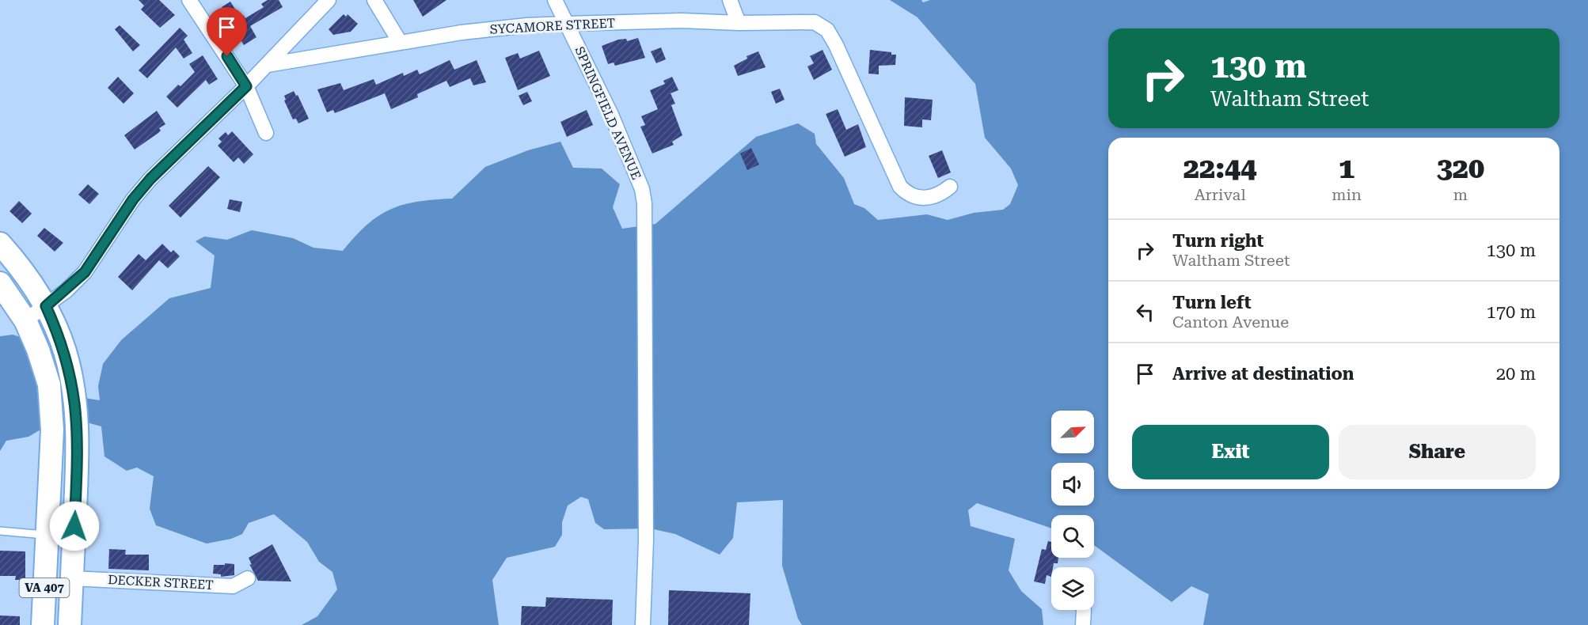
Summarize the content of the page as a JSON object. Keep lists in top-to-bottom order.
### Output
{
  "streets": {
    "main road": ["VA 407"],
    "street": ["SYCAMORE STREET", "SPRINGFIELD AVENUE", "DECKER STREET"]
  },
  "crossings": [
    ["SYCAMORE STREET", "SPRINGFIELD AVENUE"],
    ["DECKER STREET", "VA 407"]
  ],
  "north": "top right",
  "page": {
    "turn": ["130 m", "Waltham Street"],
    "eta": [
      "22:44",
      "Arrival",
      "1",
      "min",
      "320",
      "m"
    ],
    "list": [
      {
        "name": "Turn right",
        "note": "Waltham Street",
        "value": "130 m"
      },
      {
        "name": "Turn left",
        "note": "Canton Avenue",
        "value": "170 m"
      },
      {
        "name": "Arrive at destination",
        "value": "20 m"
      }
    ],
    "buttons": ["Exit", "Share"]
  }
}
